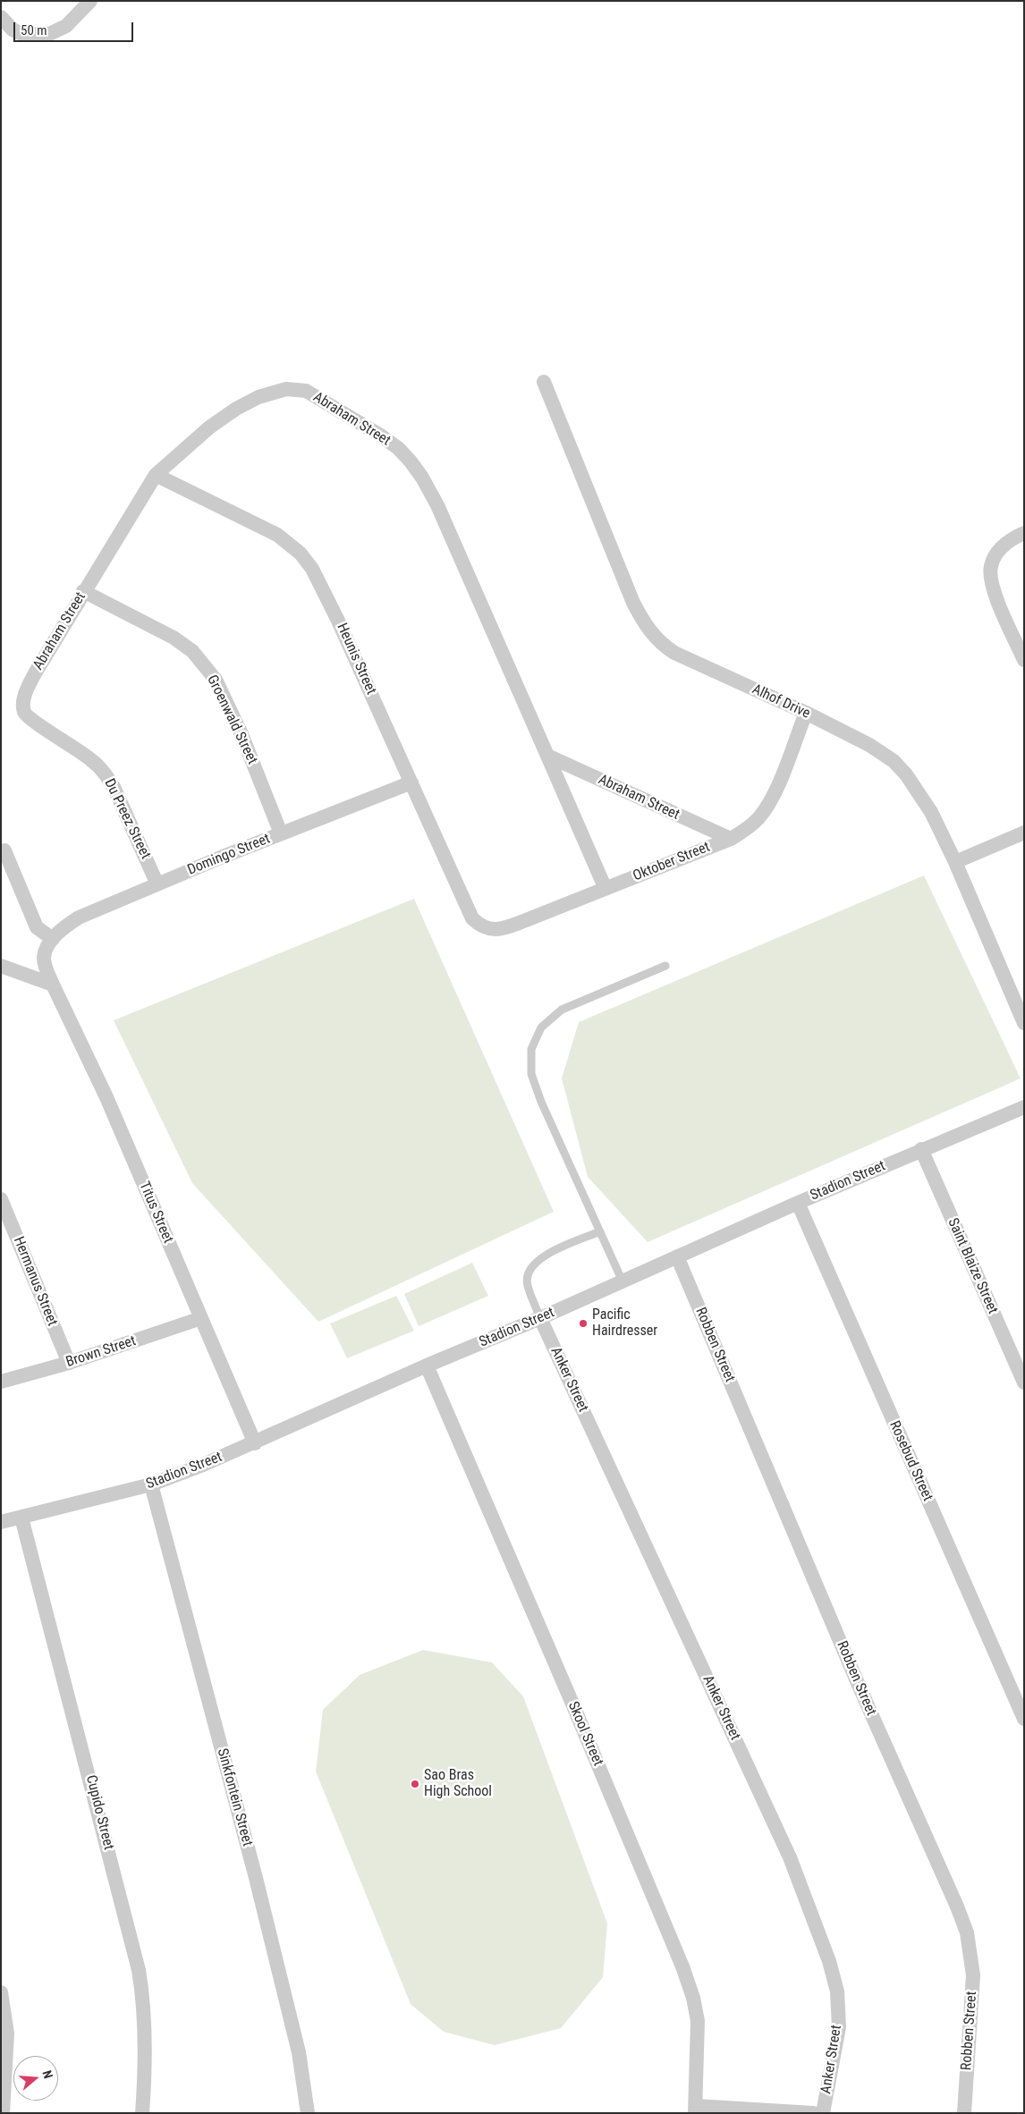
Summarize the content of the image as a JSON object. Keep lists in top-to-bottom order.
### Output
{
  "streets": {
    "street": [
      "Abraham Street",
      "Heunis Street",
      "Alhof Drive",
      "Groenwald Street",
      "Du Preez Street",
      "Domingo Street",
      "Oktober Street",
      "Stadion Street",
      "Titus Street",
      "Saint Blaize Street",
      "Hermanus Street",
      "Robben Street",
      "Brown Street",
      "Anker Street",
      "Rosebud Street",
      "Skool Street",
      "Sinkfontein Street",
      "Cupido Street"
    ]
  },
  "crossings": [
    ["Abraham Street", "Heunis Street"],
    ["Abraham Street", "Groenwald Street"],
    ["Abraham Street", "Du Preez Street"],
    ["Abraham Street", "Oktober Street"],
    ["Heunis Street", "Domingo Street"],
    ["Heunis Street", "Oktober Street"],
    ["Alhof Drive", "Oktober Street"],
    ["Groenwald Street", "Domingo Street"],
    ["Du Preez Street", "Domingo Street"],
    ["Domingo Street", "Titus Street"],
    ["Stadion Street", "Titus Street"],
    ["Stadion Street", "Saint Blaize Street"],
    ["Stadion Street", "Robben Street"],
    ["Stadion Street", "Anker Street"],
    ["Stadion Street", "Rosebud Street"],
    ["Stadion Street", "Skool Street"],
    ["Stadion Street", "Sinkfontein Street"],
    ["Stadion Street", "Cupido Street"],
    ["Titus Street", "Brown Street"],
    ["Hermanus Street", "Brown Street"]
  ],
  "places": ["Pacific Hairdresser", "Sao Bras High School"],
  "scale_bar": "50 m",
  "north": "right"
}
